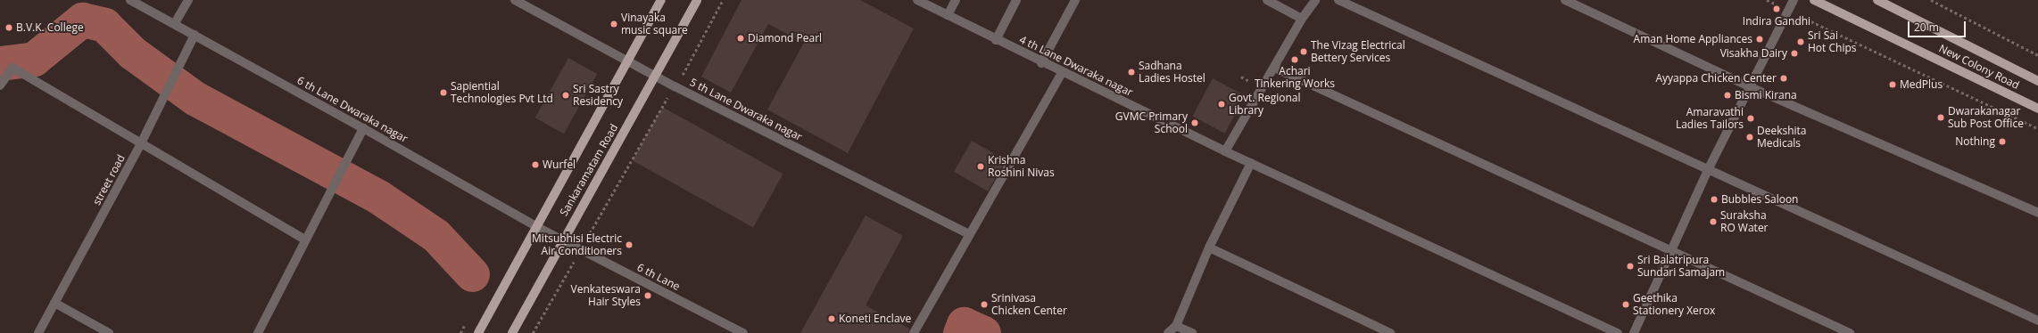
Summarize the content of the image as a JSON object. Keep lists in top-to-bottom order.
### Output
{
  "streets": {
    "main road": ["New Colony Road", "Sankaramatam Road"],
    "street": [
      "4 th Lane Dwaraka nagar",
      "6 th Lane Dwaraka nagar",
      "5 th Lane Dwaraka nagar",
      "street road",
      "6 th Lane"
    ]
  },
  "crossings": [
    ["6 th Lane Dwaraka nagar", "Sankaramatam Road"],
    ["6 th Lane Dwaraka nagar", "street road"],
    ["6 th Lane Dwaraka nagar", "6 th Lane"],
    ["5 th Lane Dwaraka nagar", "Sankaramatam Road"],
    ["Sankaramatam Road", "6 th Lane"]
  ],
  "places": [
    "Indira Gandhi",
    "Vinayaka music square",
    "B.V.K. College",
    "Diamond Pearl",
    "Aman Home Appliances",
    "Sri Sai Hot Chips",
    "The Vizag Electrical Bettery Services",
    "Visakha Dairy",
    "Achari Tinkering Works",
    "Sadhana Ladies Hostel",
    "Ayyappa Chicken Center",
    "MedPlus",
    "Sapiential Technologies Pvt Ltd",
    "Sri Sastry Residency",
    "Bismi Kirana",
    "Govt. Regional Library",
    "Dwarakanagar Sub Post Office",
    "Amaravathi Ladies Tailors",
    "GVMC Primary School",
    "Deekshita Medicals",
    "Nothing",
    "Wurfel",
    "Krishna Roshini Nivas",
    "Bubbles Saloon",
    "Suraksha RO Water",
    "Mitsubhisi Electric Air Conditioners",
    "Sri Balatripura Sundari Samajam",
    "Venkateswara Hair Styles",
    "Srinivasa Chicken Center",
    "Geethika Stationery Xerox",
    "Koneti Enclave"
  ],
  "scale_bar": "20 m"
}
